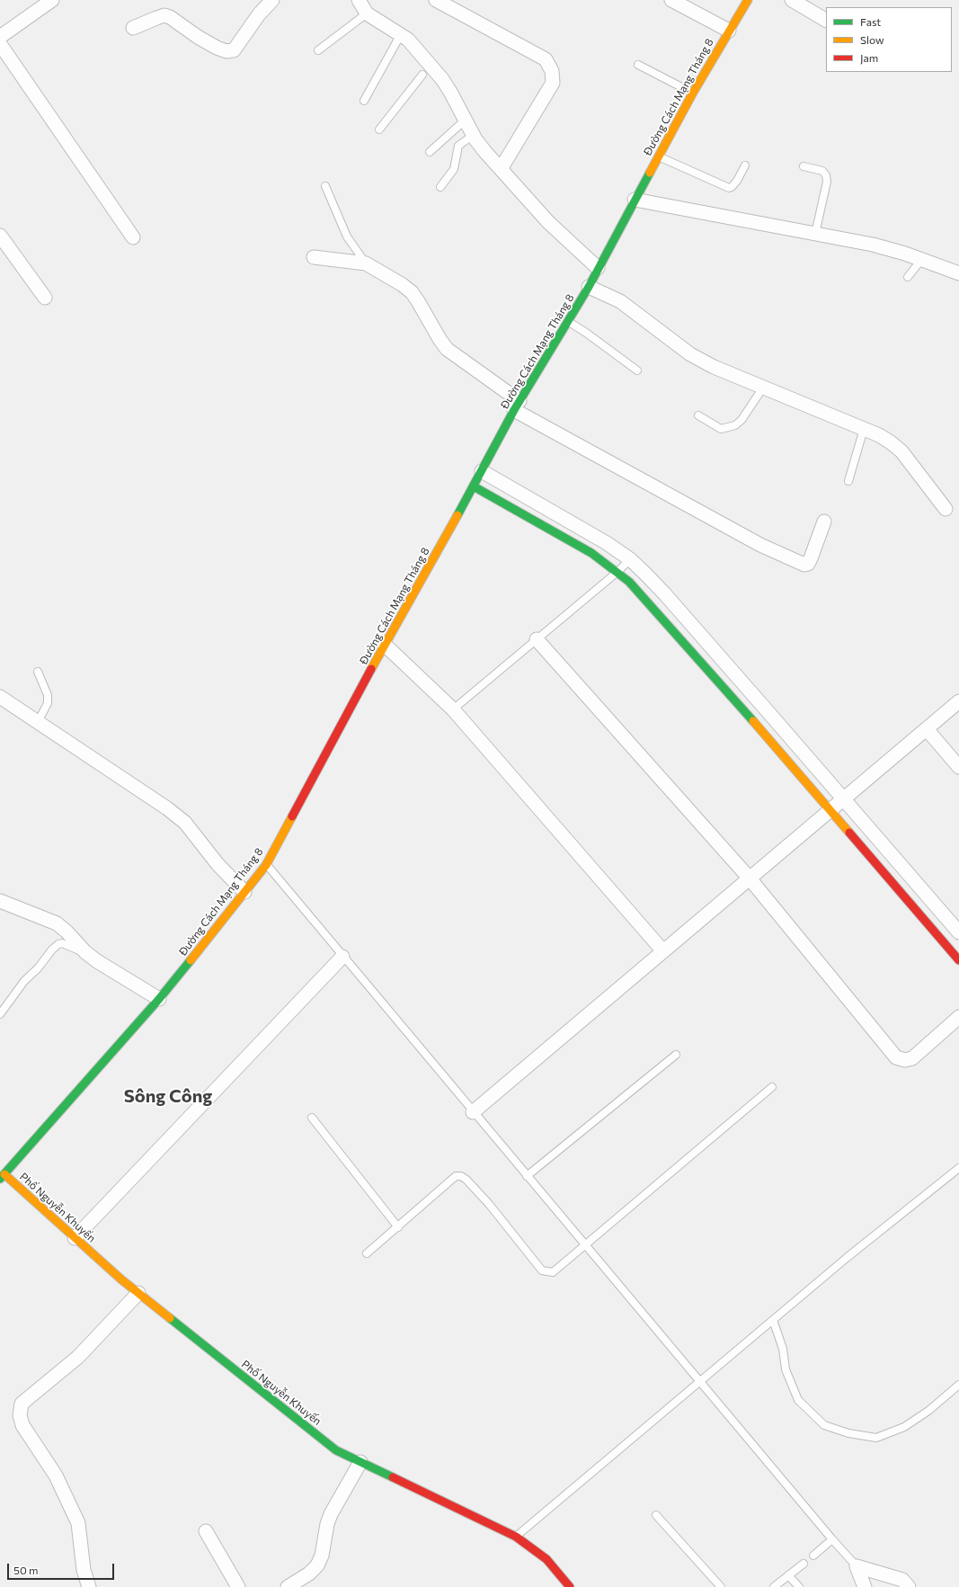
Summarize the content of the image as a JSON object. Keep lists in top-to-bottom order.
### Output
{
  "streets": {
    "street": ["Đường Cách Mạng Tháng 8", "Phố Nguyễn Khuyến"]
  },
  "crossings": [
    ["Đường Cách Mạng Tháng 8", "Phố Nguyễn Khuyến"]
  ],
  "districts": ["Sông Công"],
  "legend": ["Fast", "Slow", "Jam"],
  "scale_bar": "50 m"
}
